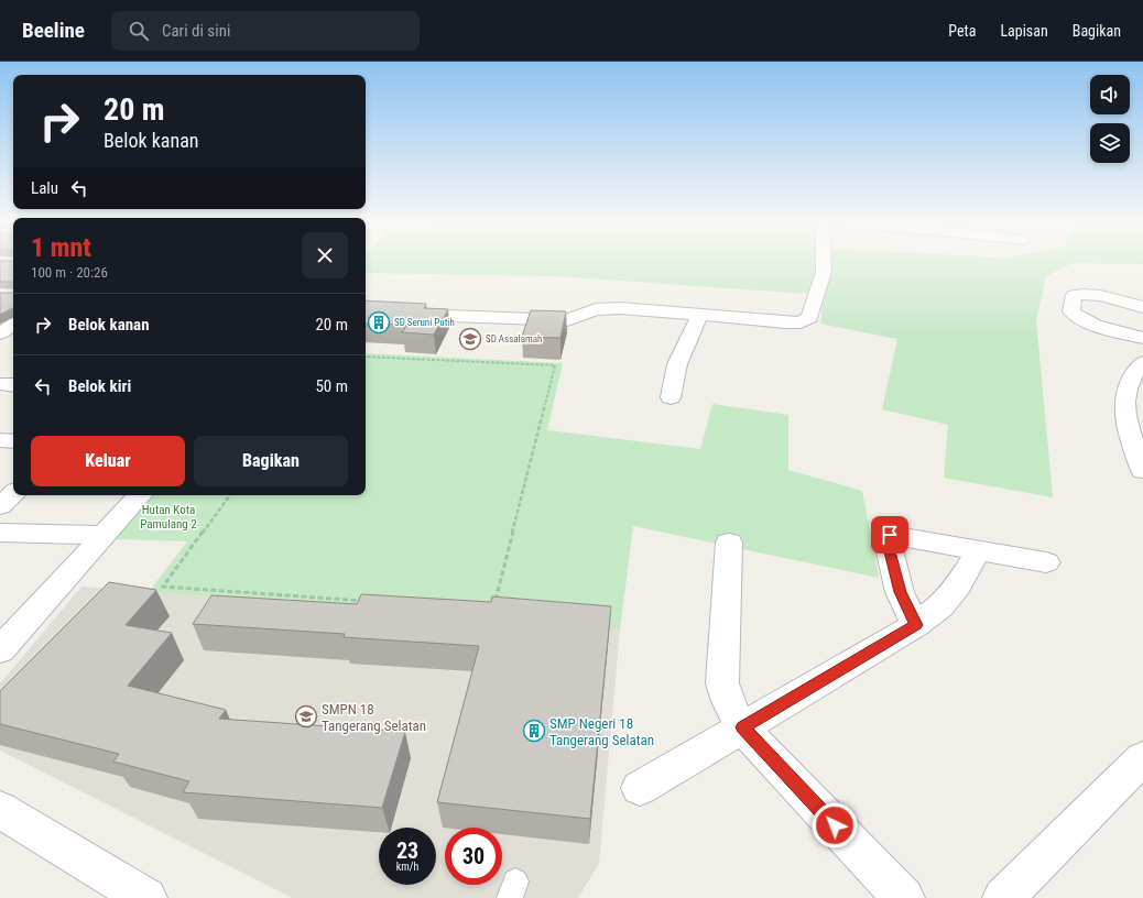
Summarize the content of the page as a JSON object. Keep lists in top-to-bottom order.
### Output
{
  "parks": ["Hutan Kota Pamulang 2"],
  "places": {
    "building": ["SD Seruni Putih", "SMP Negeri 18 Tangerang Selatan"],
    "school or university": ["SD Assalamah", "SMPN 18 Tangerang Selatan"]
  },
  "page": {
    "header": "Beeline",
    "search": "Cari di sini",
    "nav": ["Peta", "Lapisan", "Bagikan"],
    "turn": ["20 m", "Belok kanan"],
    "then": "Lalu",
    "heading": ["1 mnt", "100 m · 20:26"],
    "list": [
      {
        "name": "Belok kanan",
        "value": "20 m"
      },
      {
        "name": "Belok kiri",
        "value": "50 m"
      }
    ],
    "buttons": ["Keluar", "Bagikan"],
    "speed": "23 km/h",
    "limit": "30"
  }
}
